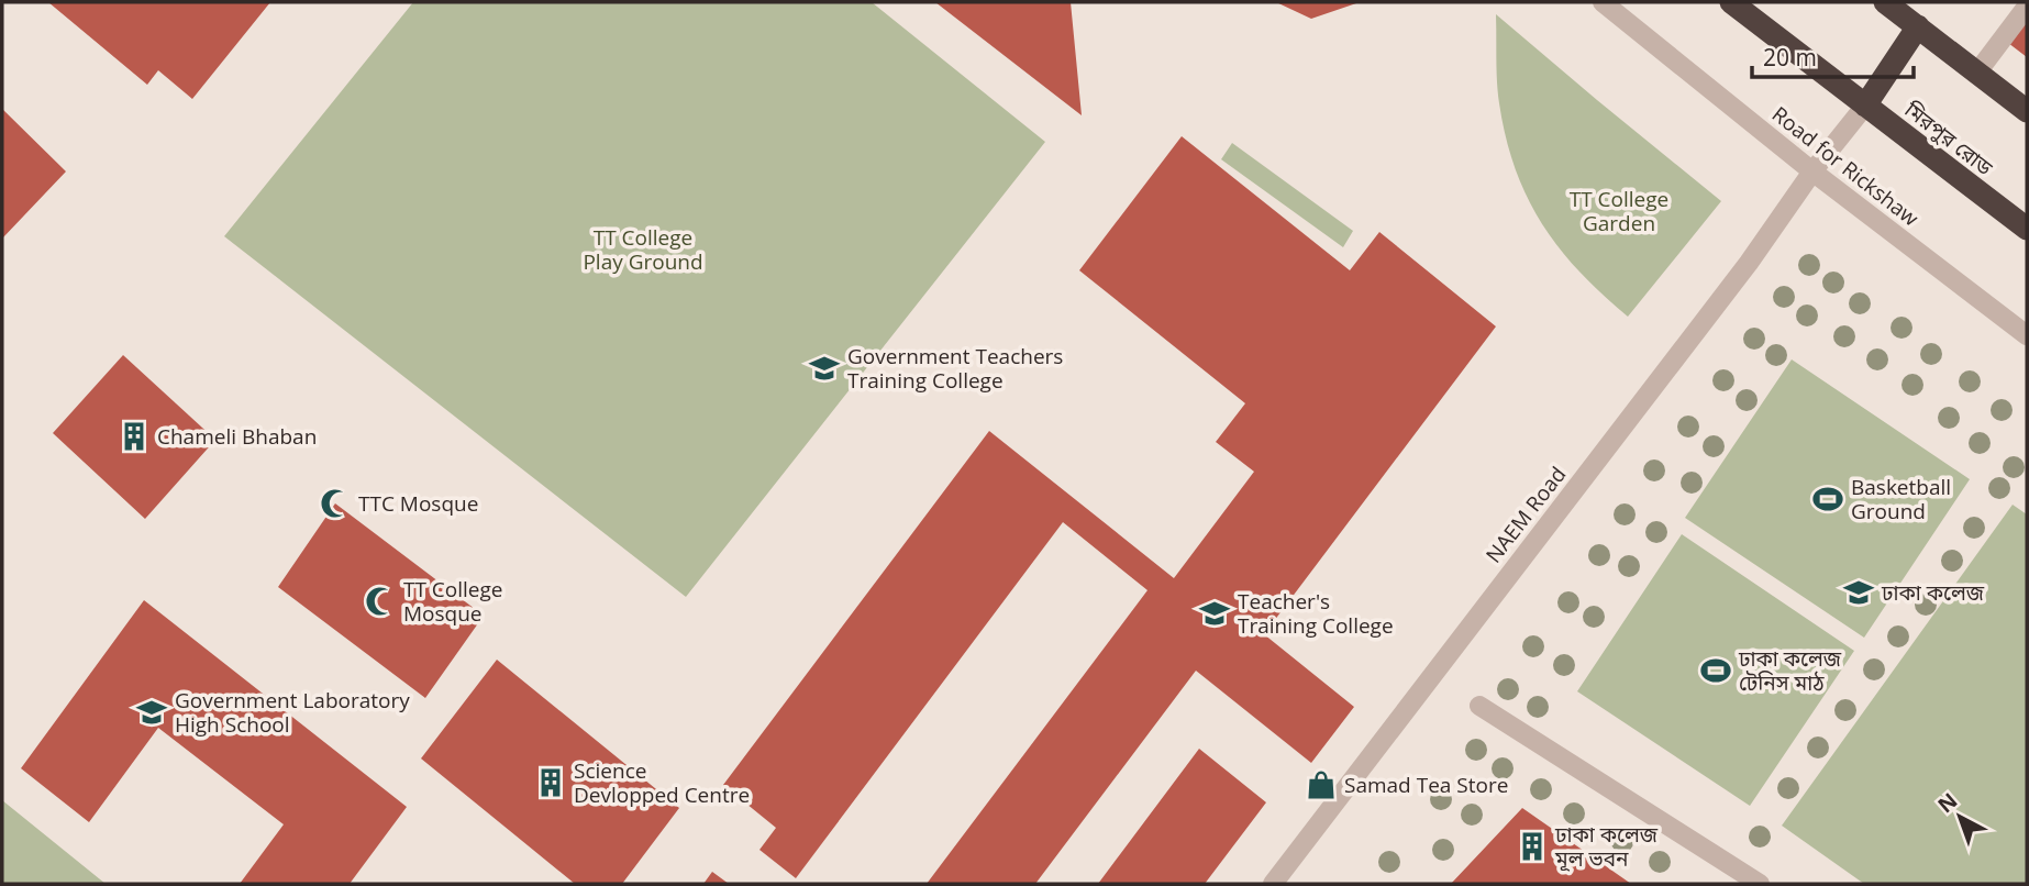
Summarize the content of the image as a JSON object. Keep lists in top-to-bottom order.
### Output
{
  "streets": {
    "highway": ["মিরপুর রোড"],
    "street": ["Road for Rickshaw", "NAEM Road"]
  },
  "crossings": [
    ["মিরপুর রোড", "NAEM Road"],
    ["Road for Rickshaw", "NAEM Road"]
  ],
  "parks": ["TT College Garden", "TT College Play Ground"],
  "places": {
    "school or university": [
      "Government Teachers Training College",
      "ঢাকা কলেজ",
      "Teacher's Training College",
      "Government Laboratory High School"
    ],
    "building": ["Chameli Bhaban", "Science Devlopped Centre", "ঢাকা কলেজ মূল ভবন"],
    "sports": ["Basketball Ground", "ঢাকা কলেজ টেনিস মাঠ"],
    "mosque": ["TTC Mosque", "TT College Mosque"],
    "shop": ["Samad Tea Store"]
  },
  "scale_bar": "20 m",
  "north": "top left"
}
